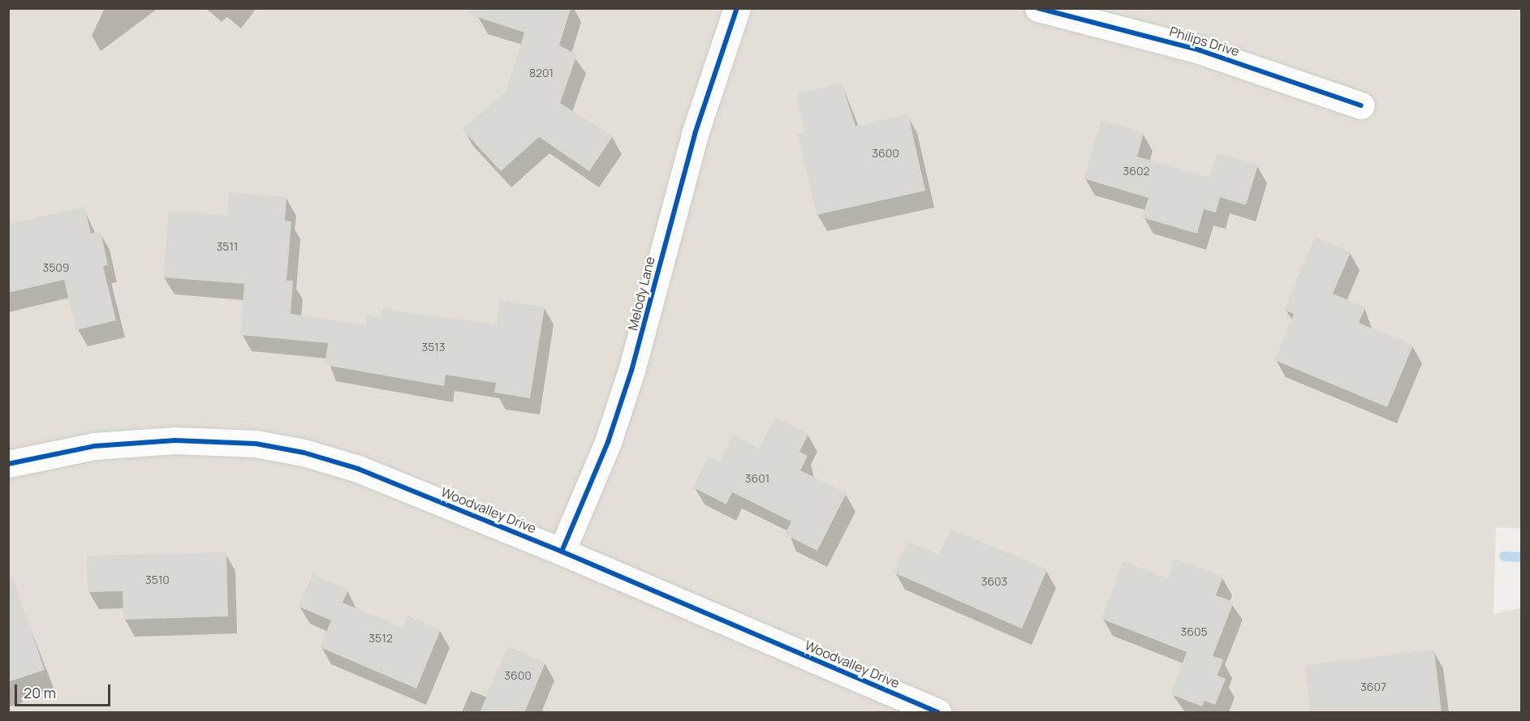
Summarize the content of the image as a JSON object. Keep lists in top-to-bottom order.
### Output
{
  "streets": {
    "street": ["Philips Drive", "Melody Lane", "Woodvalley Drive"]
  },
  "crossings": [
    ["Melody Lane", "Woodvalley Drive"]
  ],
  "house_numbers": [
    "8201",
    "3600",
    "3602",
    "3511",
    "3509",
    "3513",
    "3601",
    "3510",
    "3603",
    "3605",
    "3512",
    "3600",
    "3607"
  ],
  "scale_bar": "20 m"
}
